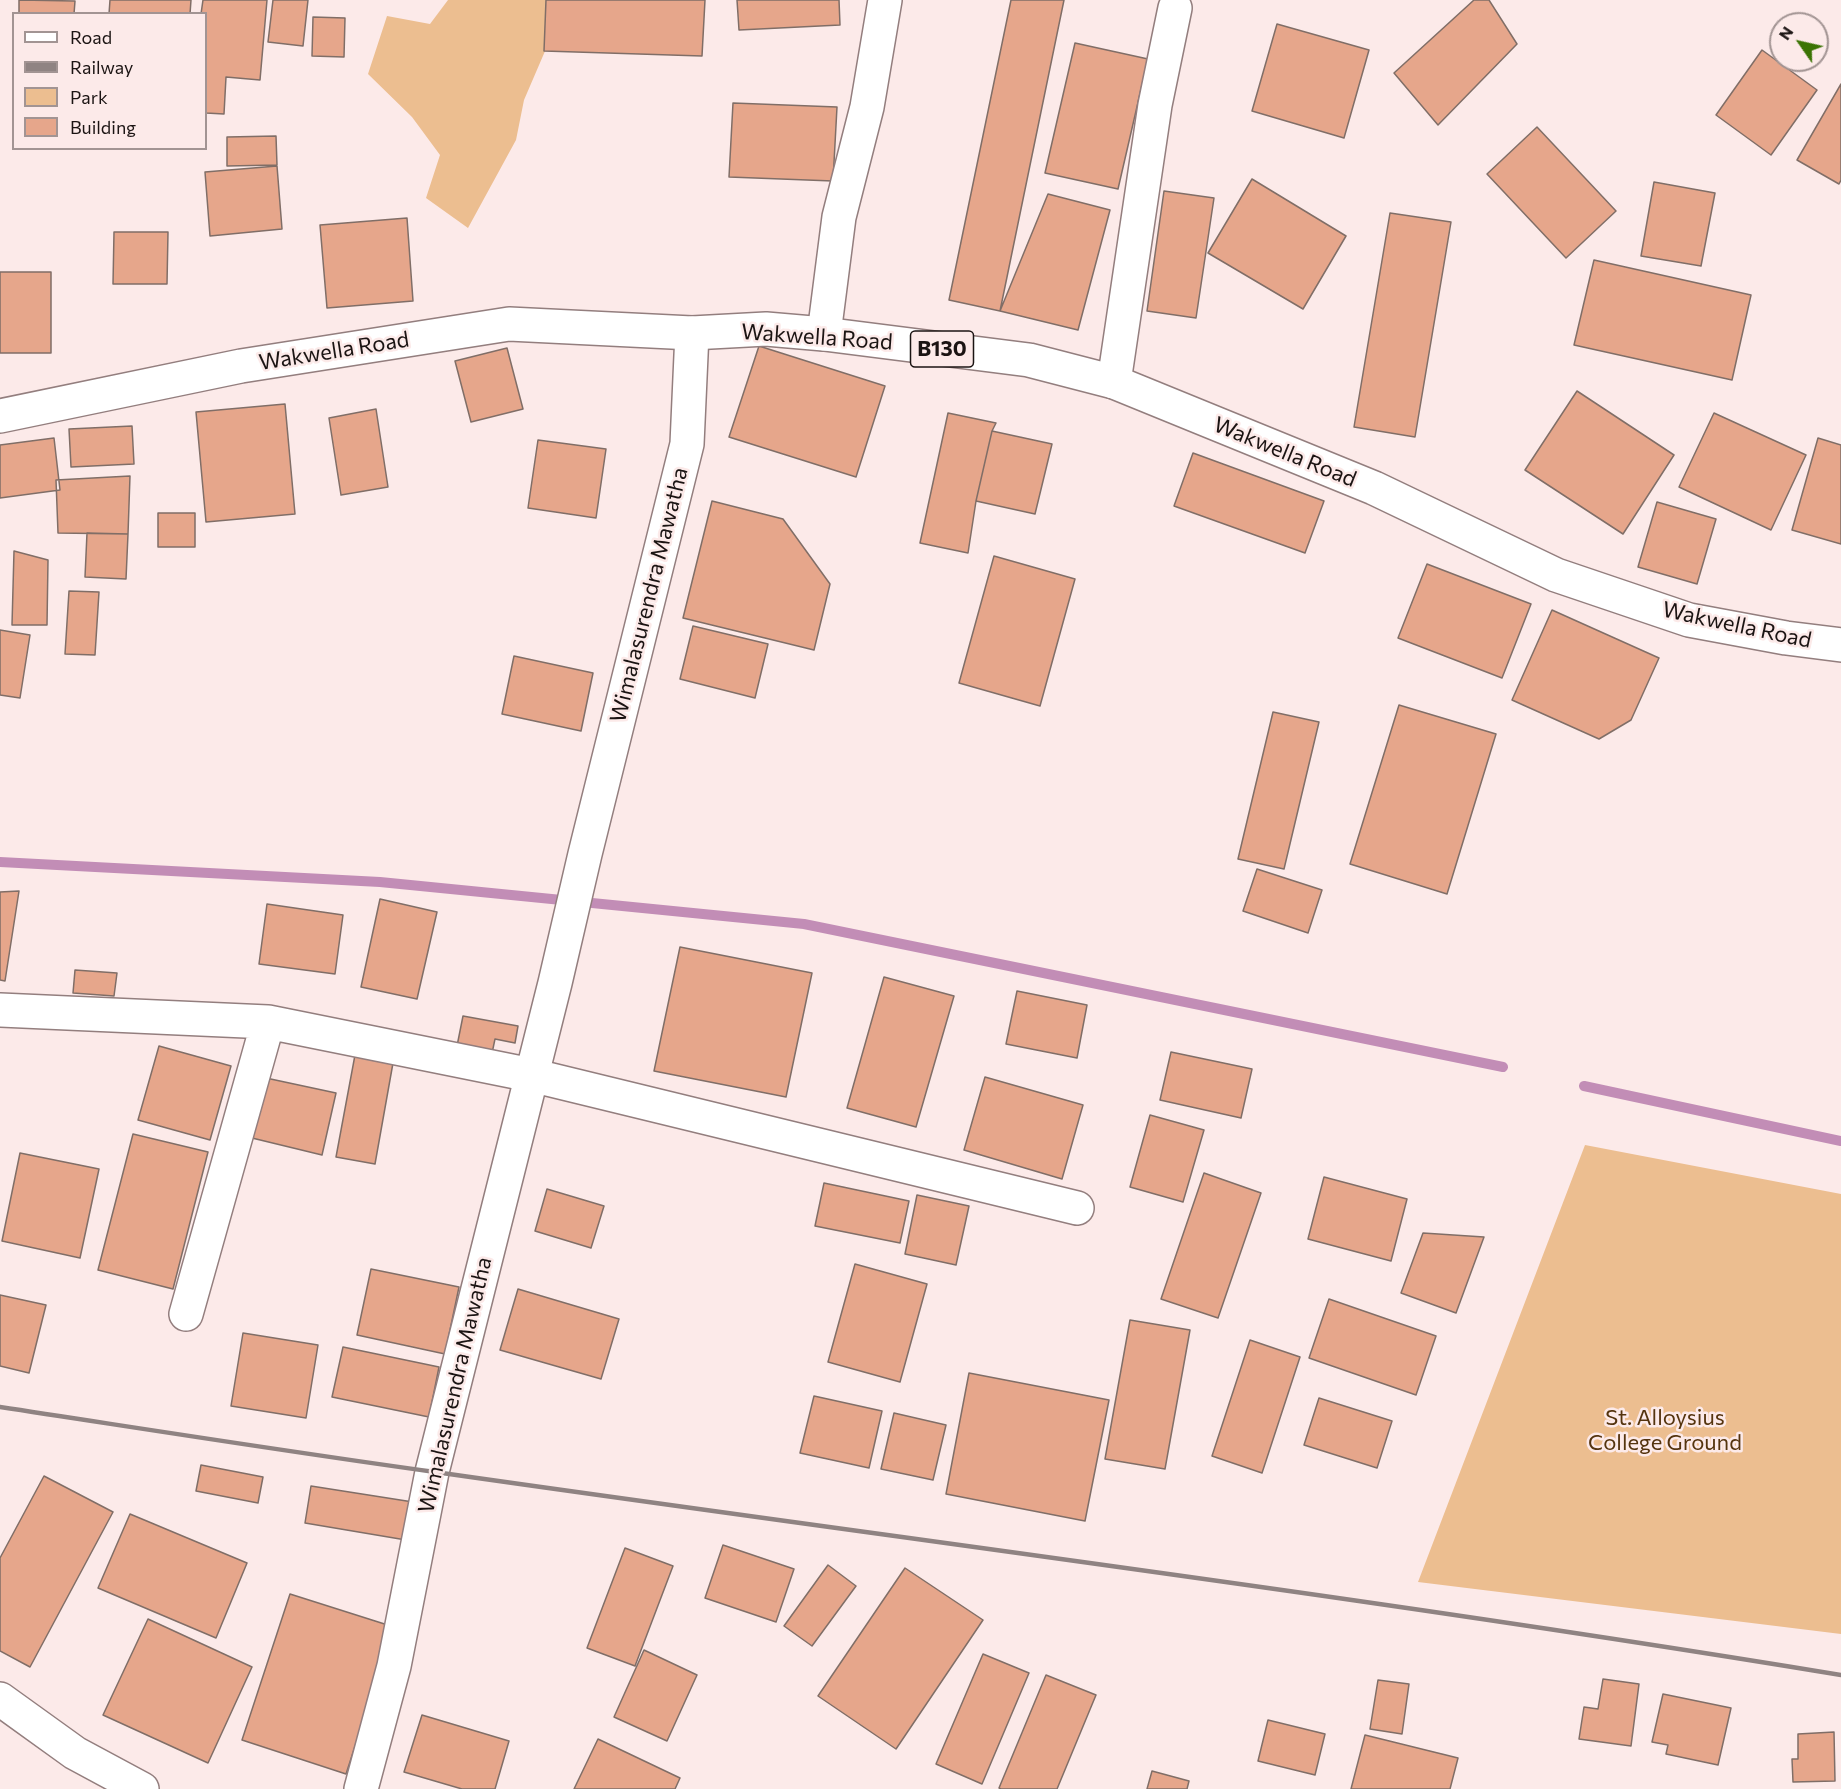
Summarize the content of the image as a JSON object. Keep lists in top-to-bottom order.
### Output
{
  "streets": {
    "street": ["Wakwella Road", "B130", "Wimalasurendra Mawatha"]
  },
  "crossings": [
    ["Wakwella Road", "Wimalasurendra Mawatha"]
  ],
  "parks": ["St. Alloysius College Ground"],
  "legend": [
    "Road",
    "Railway",
    "Park",
    "Building"
  ],
  "north": "top left"
}
